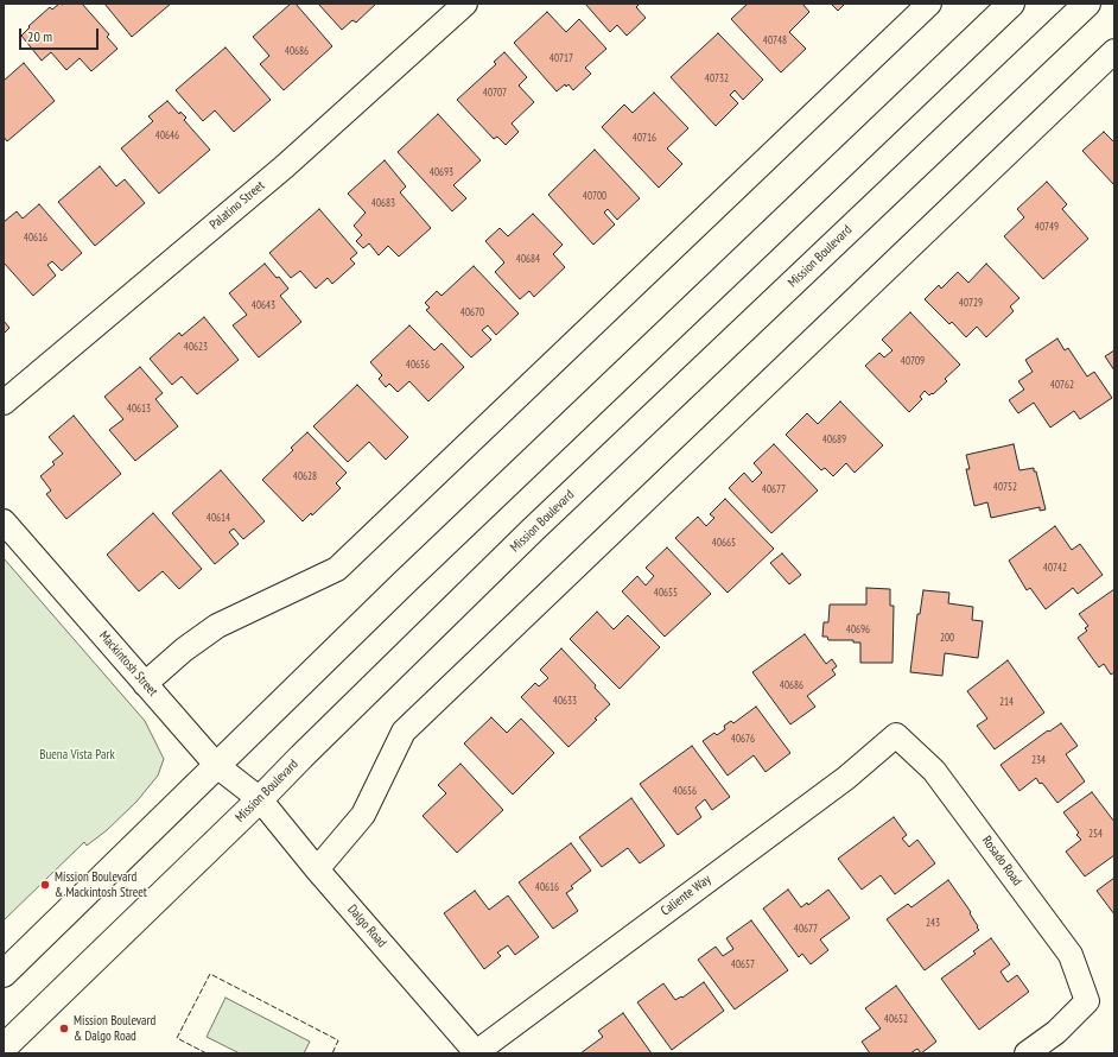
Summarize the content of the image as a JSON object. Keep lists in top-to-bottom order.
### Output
{
  "streets": {
    "main road": ["Mission Boulevard"],
    "street": [
      "Palatino Street",
      "Mackintosh Street",
      "Rosado Road",
      "Caliente Way",
      "Dalgo Road"
    ]
  },
  "crossings": [
    ["Mission Boulevard", "Mackintosh Street"],
    ["Mission Boulevard", "Dalgo Road"],
    ["Mackintosh Street", "Dalgo Road"],
    ["Rosado Road", "Caliente Way"],
    ["Caliente Way", "Dalgo Road"]
  ],
  "parks": ["Buena Vista Park"],
  "places": ["Mission Boulevard & Mackintosh Street", "Mission Boulevard & Dalgo Road"],
  "house_numbers": [
    "40748",
    "40686",
    "40717",
    "40732",
    "40707",
    "40646",
    "40716",
    "40693",
    "40700",
    "40683",
    "40749",
    "40616",
    "40684",
    "40729",
    "40643",
    "40670",
    "40623",
    "40709",
    "40656",
    "40762",
    "40613",
    "40689",
    "40628",
    "40752",
    "40677",
    "40614",
    "40665",
    "40742",
    "40655",
    "40696",
    "200",
    "40686",
    "40633",
    "214",
    "40676",
    "234",
    "40656",
    "254",
    "40616",
    "243",
    "40677",
    "40657",
    "40652"
  ],
  "scale_bar": "20 m"
}
